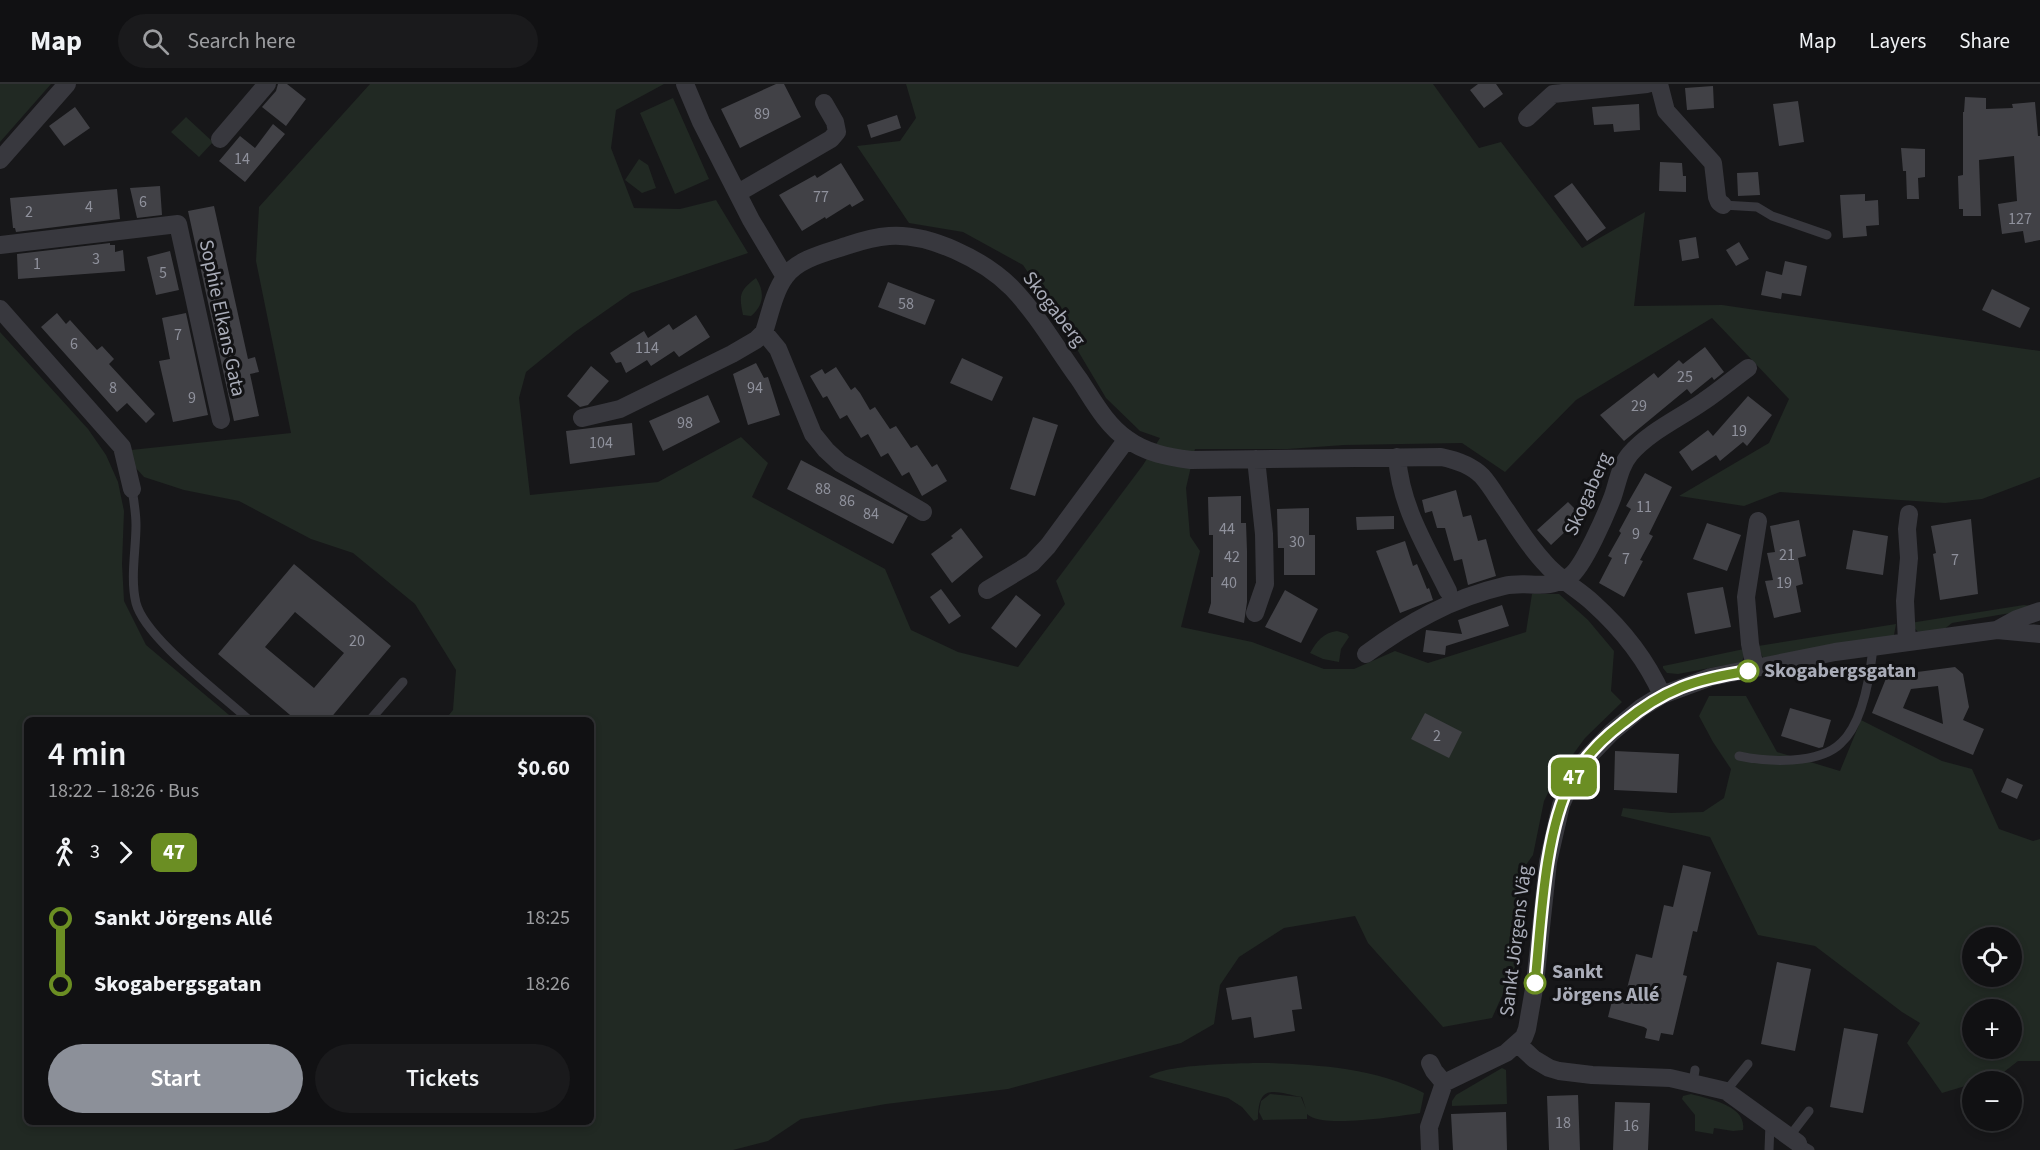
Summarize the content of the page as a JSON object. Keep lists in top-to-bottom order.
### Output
{
  "streets": {
    "street": ["Skogaberg", "Sophie Elkans Gata", "Sankt Jörgens Väg"]
  },
  "crossings": [
    ["Skogaberg", "Sankt Jörgens Väg"]
  ],
  "places": ["Skogabergsgatan", "Sankt Jörgens Allé"],
  "lines": ["bus line 47"],
  "house_numbers": [
    "89",
    "14",
    "77",
    "6",
    "4",
    "2",
    "127",
    "3",
    "1",
    "5",
    "58",
    "7",
    "6",
    "114",
    "25",
    "8",
    "94",
    "9",
    "29",
    "98",
    "19",
    "104",
    "88",
    "86",
    "11",
    "84",
    "44",
    "9",
    "30",
    "21",
    "42",
    "7",
    "7",
    "40",
    "19",
    "20",
    "2",
    "18",
    "16"
  ],
  "page": {
    "header": "Map",
    "search": "Search here",
    "nav": ["Map", "Layers", "Share"],
    "on_map": "47",
    "heading": ["4 min", "18:22 – 18:26 · Bus", "$0.60"],
    "legs": ["3", "47"],
    "list": [
      {
        "name": "Sankt Jörgens Allé",
        "value": "18:25"
      },
      {
        "name": "Skogabergsgatan",
        "value": "18:26"
      }
    ],
    "map_buttons": ["+", "−"],
    "buttons": ["Start", "Tickets"]
  }
}
